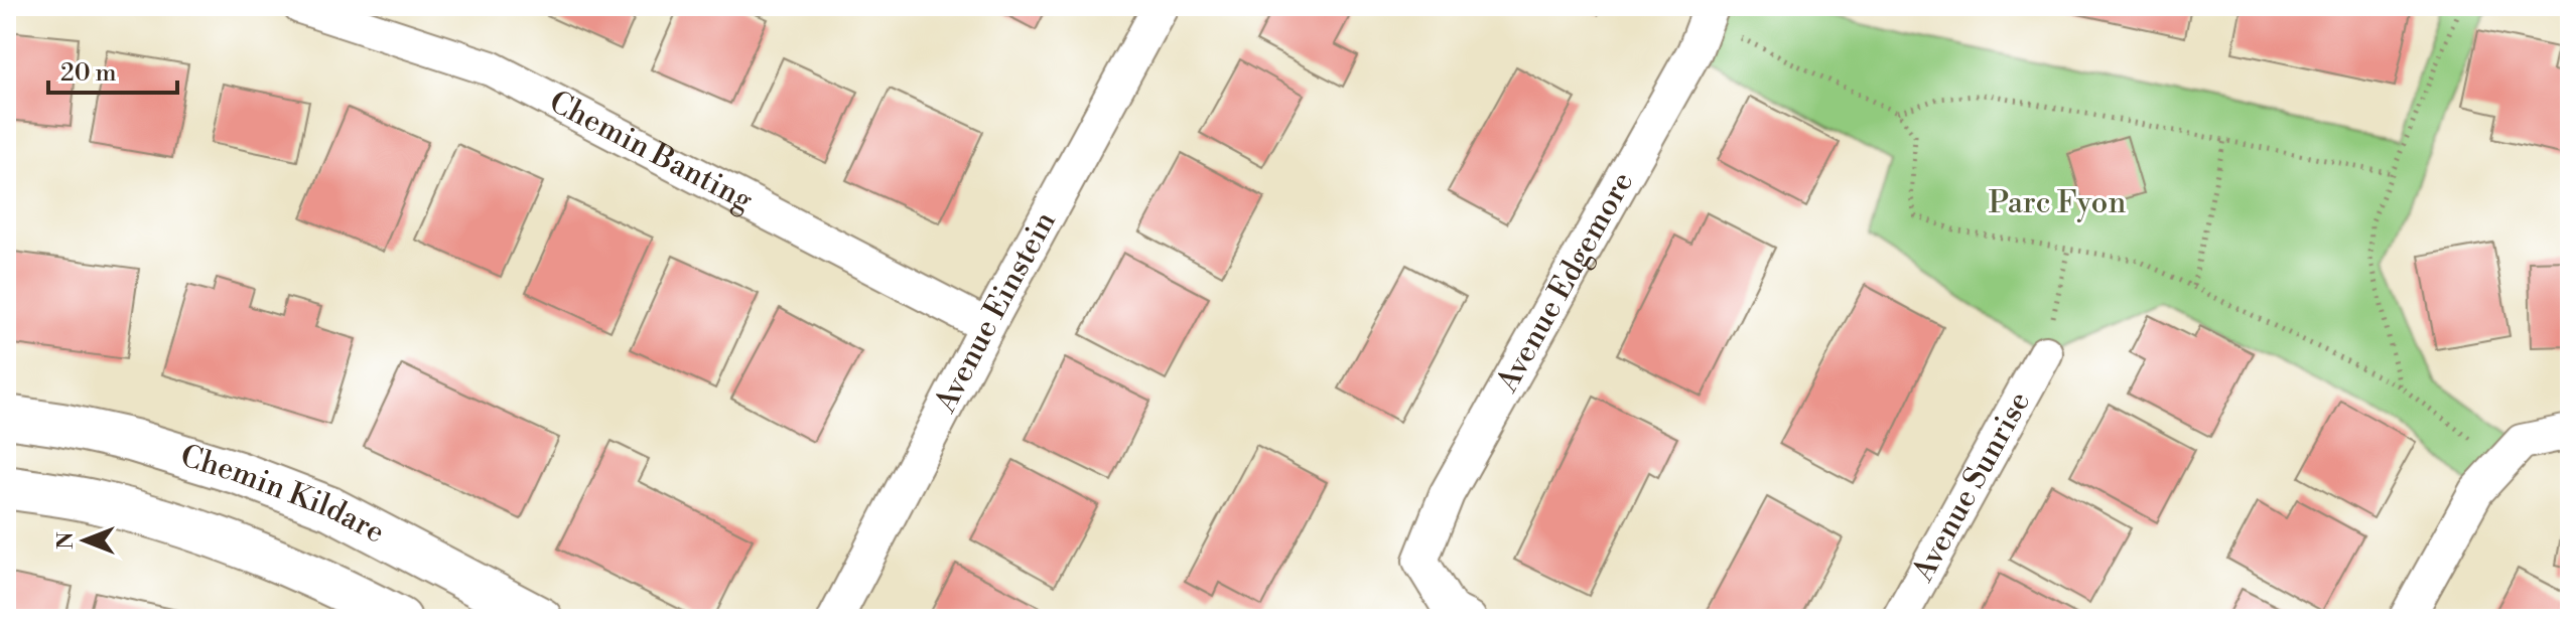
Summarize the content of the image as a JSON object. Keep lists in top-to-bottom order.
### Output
{
  "streets": {
    "street": [
      "Chemin Banting",
      "Avenue Edgemore",
      "Avenue Einstein",
      "Avenue Sunrise",
      "Chemin Kildare"
    ]
  },
  "crossings": [
    ["Chemin Banting", "Avenue Einstein"]
  ],
  "parks": ["Parc Fyon"],
  "scale_bar": "20 m",
  "north": "left"
}
